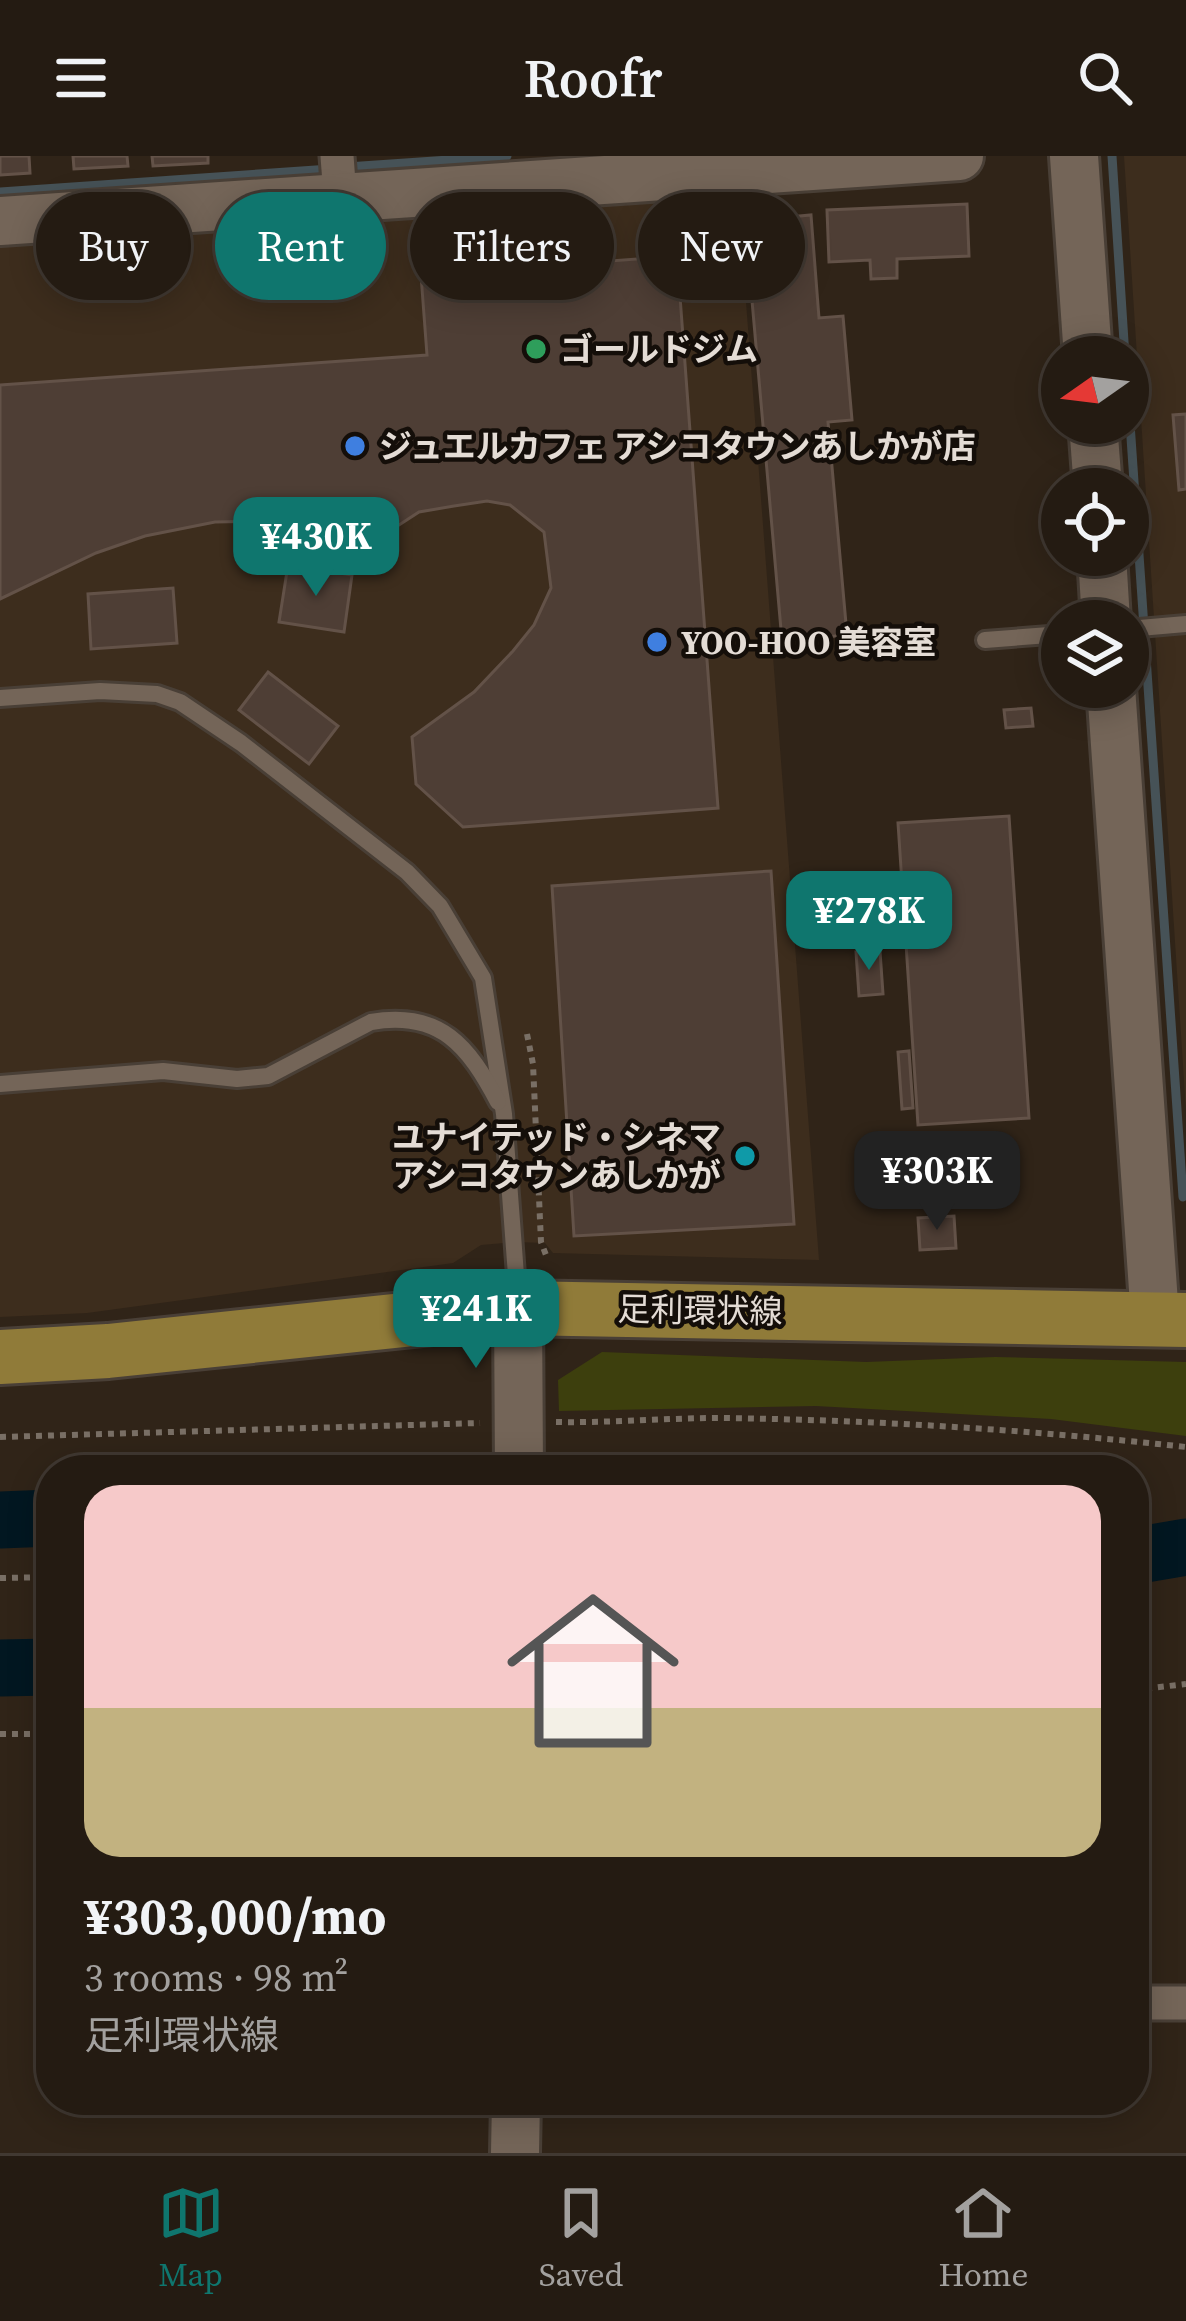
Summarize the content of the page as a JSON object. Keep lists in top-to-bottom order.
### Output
{
  "streets": {
    "main road": ["足利環状線"]
  },
  "places": [
    "ゴールドジム",
    "ジュエルカフェ アシコタウンあしかが店",
    "YOO-HOO 美容室",
    "ユナイテッド・シネマ アシコタウンあしかが"
  ],
  "north": "left",
  "page": {
    "header": "Roofr",
    "chip": [
      "Buy",
      "Rent",
      "Filters",
      "New"
    ],
    "price": [
      "¥430K",
      "¥278K",
      "¥303K",
      "¥241K"
    ],
    "list": [
      {
        "name": "¥303,000/mo",
        "note": "3 rooms · 98 m² · 足利環状線"
      }
    ],
    "tabs": ["Map", "Saved", "Home"]
  }
}
